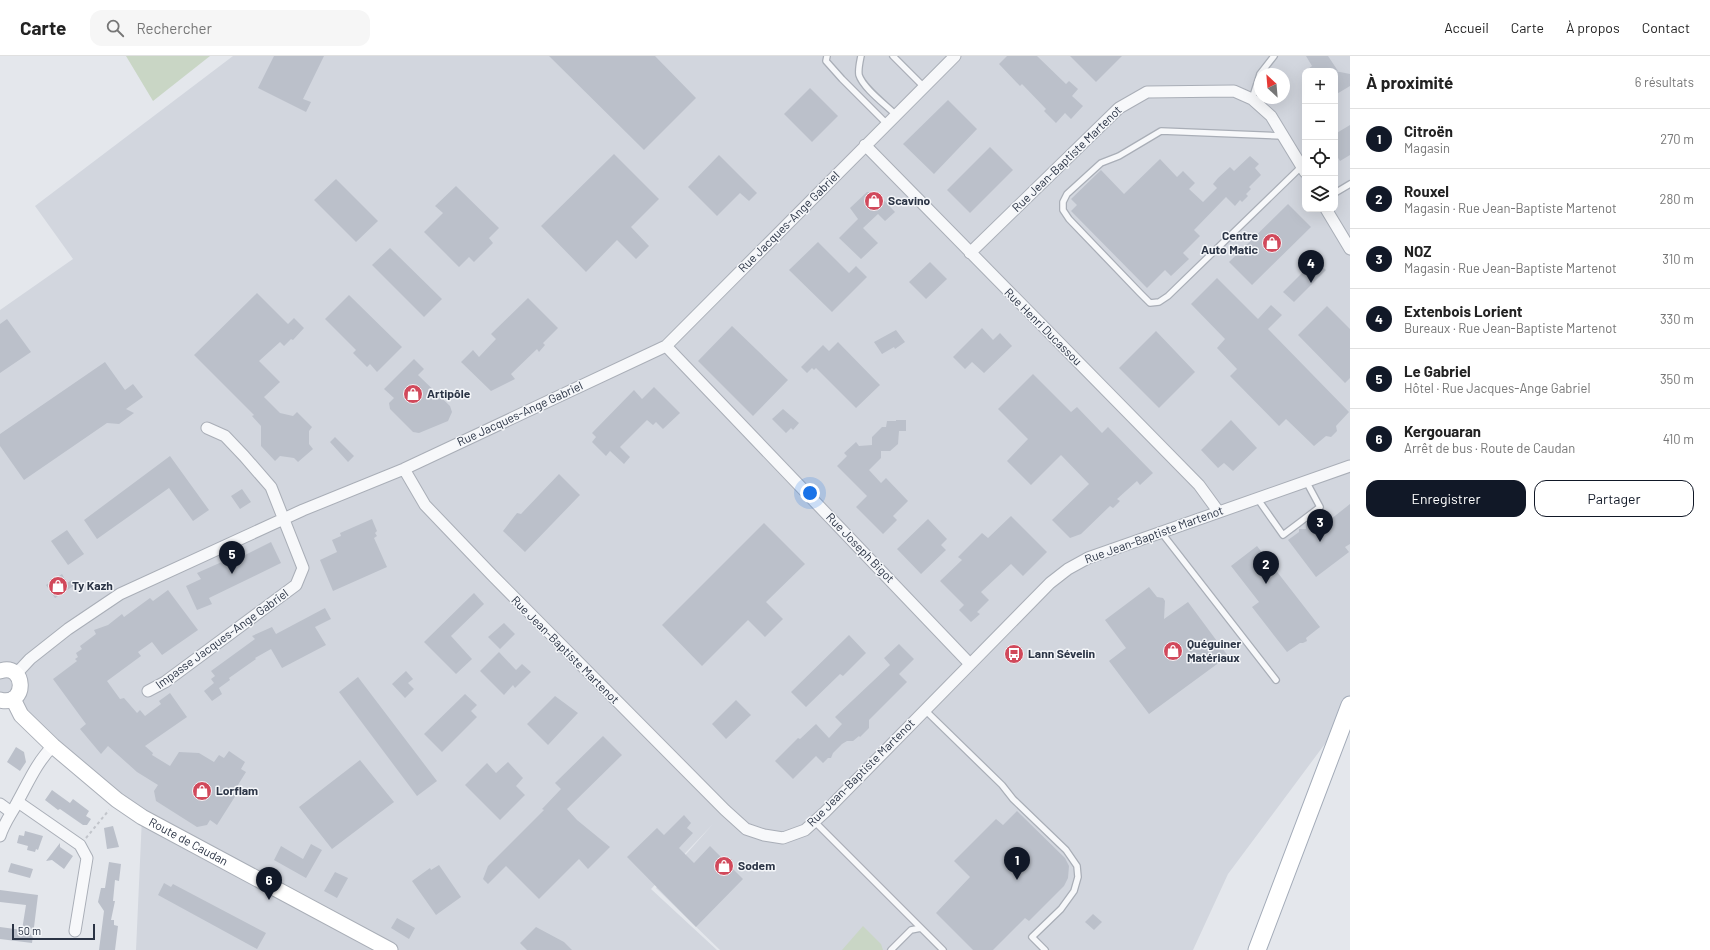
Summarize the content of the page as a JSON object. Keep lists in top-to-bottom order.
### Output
{
  "streets": {
    "street": [
      "Rue Jean-Baptiste Martenot",
      "Rue Jacques-Ange Gabriel",
      "Rue Henri Ducassou",
      "Rue Joseph Bigot",
      "Impasse Jacques-Ange Gabriel",
      "Route de Caudan"
    ]
  },
  "crossings": [
    ["Rue Jean-Baptiste Martenot", "Rue Jacques-Ange Gabriel"],
    ["Rue Jean-Baptiste Martenot", "Rue Henri Ducassou"],
    ["Rue Jean-Baptiste Martenot", "Rue Joseph Bigot"],
    ["Rue Jacques-Ange Gabriel", "Rue Henri Ducassou"],
    ["Rue Jacques-Ange Gabriel", "Rue Joseph Bigot"],
    ["Rue Jacques-Ange Gabriel", "Impasse Jacques-Ange Gabriel"],
    ["Rue Jacques-Ange Gabriel", "Route de Caudan"]
  ],
  "places": {
    "shop": [
      "Scavino",
      "Centre Auto Matic",
      "Artipôle",
      "Ty Kazh",
      "Quéguiner Matériaux",
      "Lorflam",
      "Sodem"
    ],
    "bus stop": ["Lann Sévelin"]
  },
  "scale_bar": "50 m",
  "north": "top left",
  "page": {
    "header": "Carte",
    "search": "Rechercher",
    "nav": [
      "Accueil",
      "Carte",
      "À propos",
      "Contact"
    ],
    "heading": ["À proximité", "6 résultats"],
    "map_buttons": ["+", "−"],
    "list": [
      {
        "mark": "1",
        "name": "Citroën",
        "note": "Magasin",
        "value": "270 m"
      },
      {
        "mark": "2",
        "name": "Rouxel",
        "note": "Magasin · Rue Jean-Baptiste Martenot",
        "value": "280 m"
      },
      {
        "mark": "3",
        "name": "NOZ",
        "note": "Magasin · Rue Jean-Baptiste Martenot",
        "value": "310 m"
      },
      {
        "mark": "4",
        "name": "Extenbois Lorient",
        "note": "Bureaux · Rue Jean-Baptiste Martenot",
        "value": "330 m"
      },
      {
        "mark": "5",
        "name": "Le Gabriel",
        "note": "Hôtel · Rue Jacques-Ange Gabriel",
        "value": "350 m"
      },
      {
        "mark": "6",
        "name": "Kergouaran",
        "note": "Arrêt de bus · Route de Caudan",
        "value": "410 m"
      }
    ],
    "pins": [
      "4",
      "3",
      "5",
      "2",
      "1",
      "6"
    ],
    "buttons": ["Enregistrer", "Partager"],
    "scale": "50 m"
  }
}
